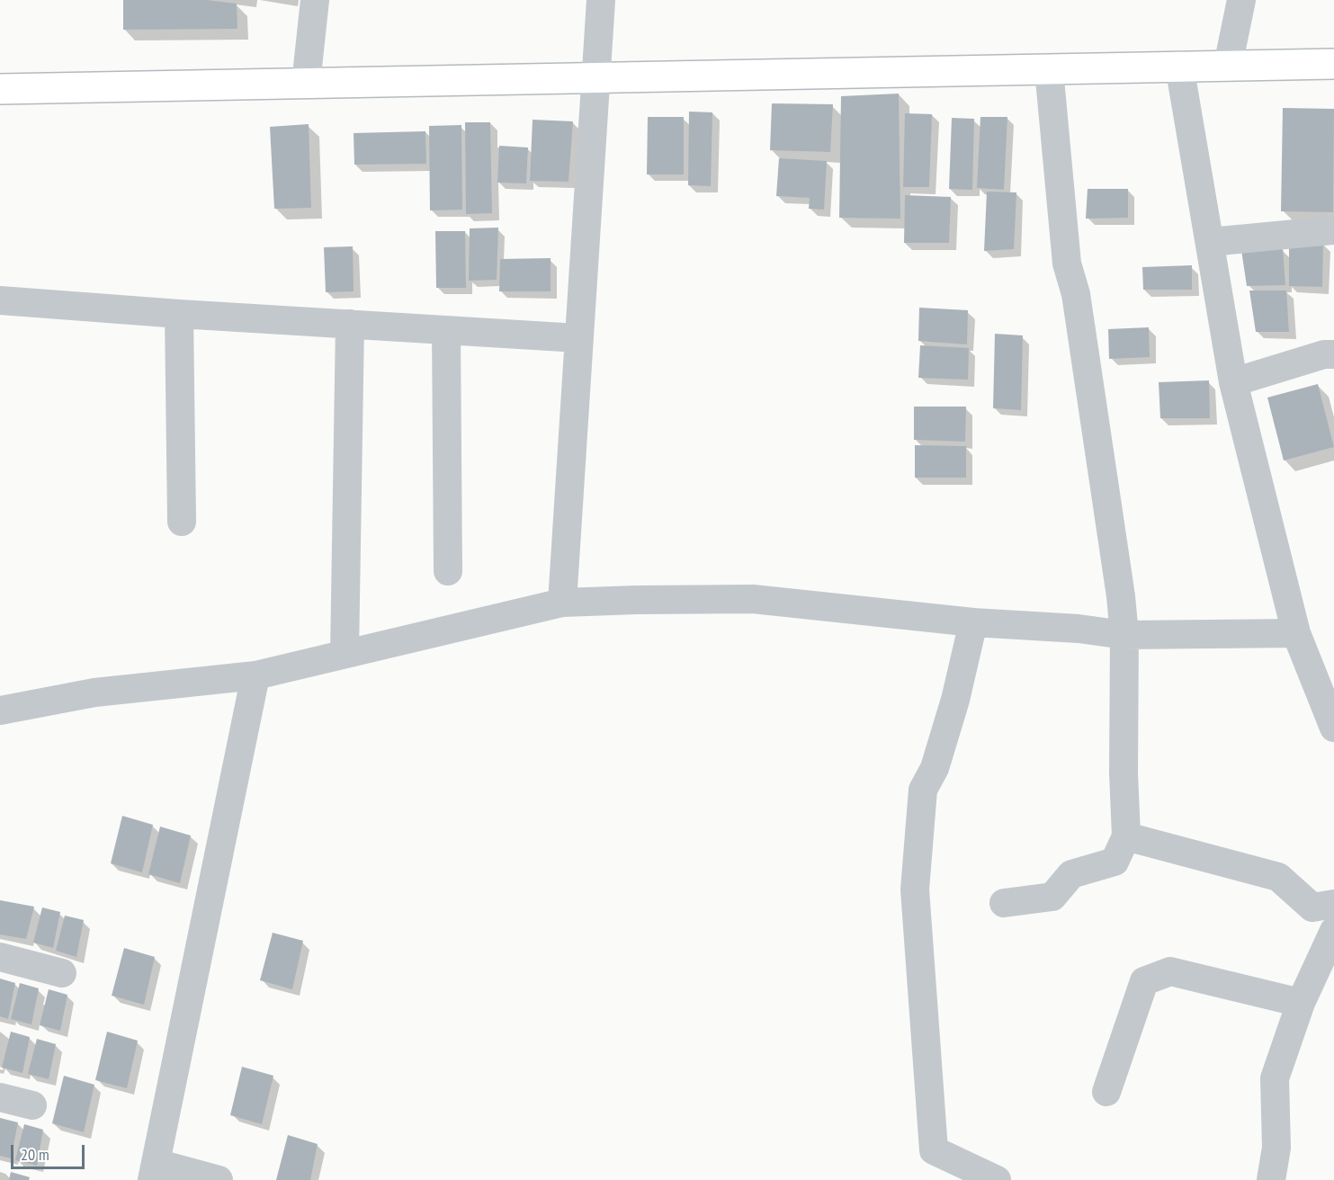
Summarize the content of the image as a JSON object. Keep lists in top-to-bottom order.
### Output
{
  "scale_bar": "20 m"
}
